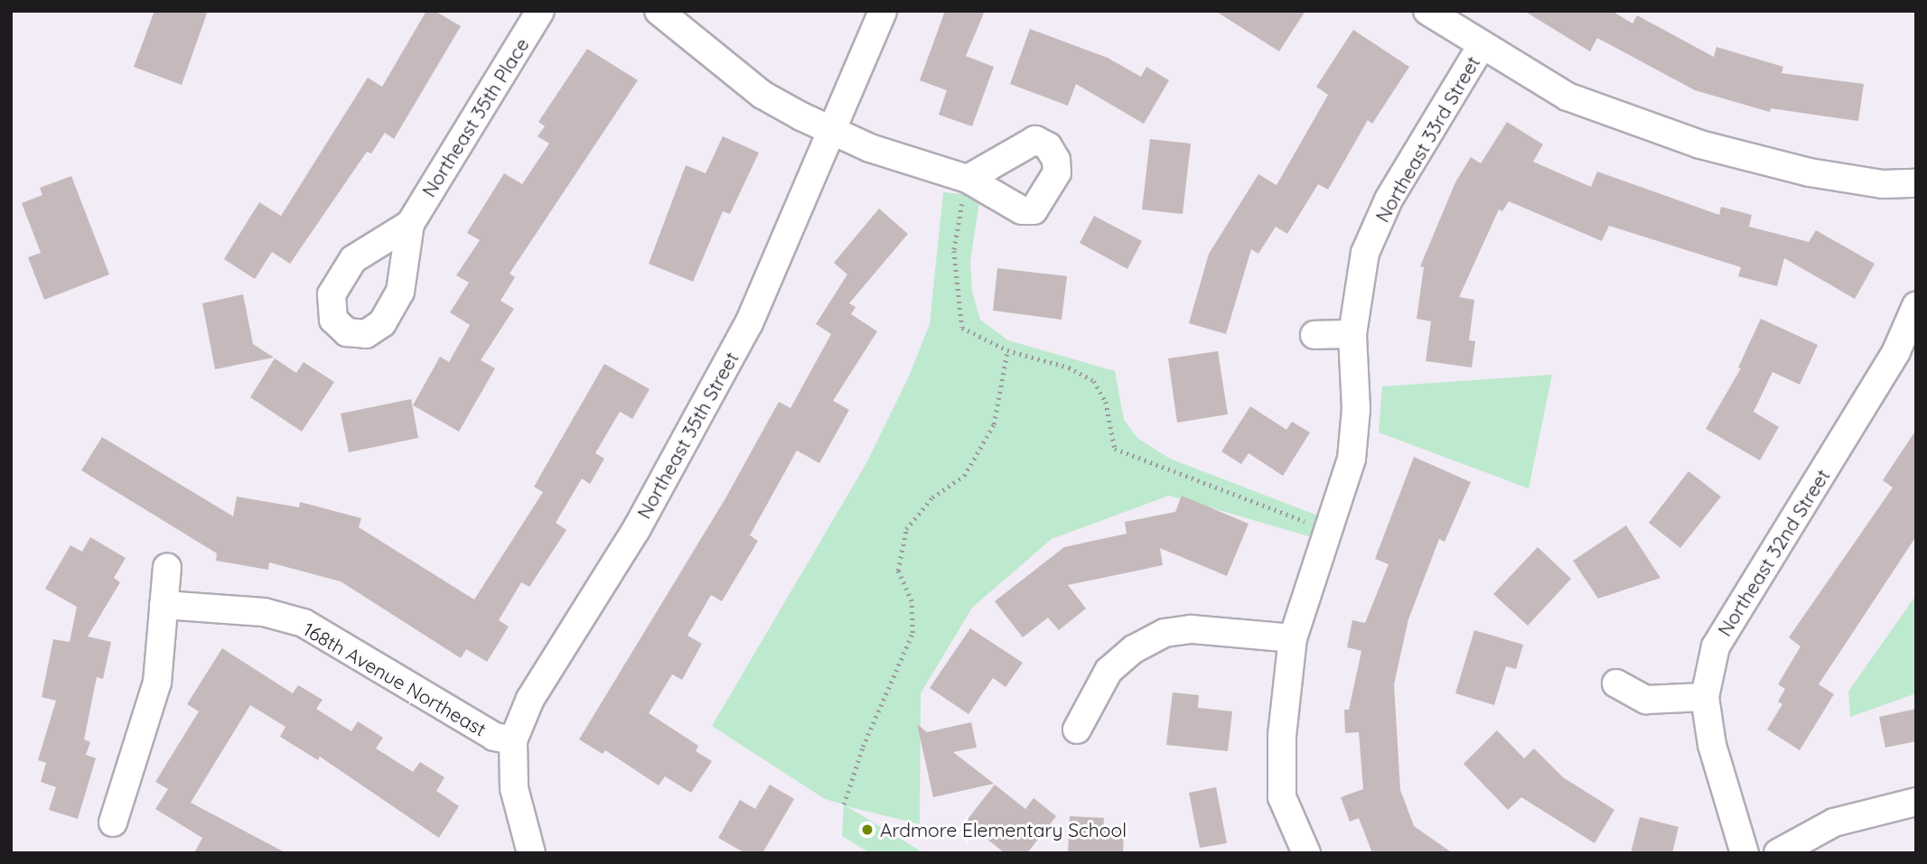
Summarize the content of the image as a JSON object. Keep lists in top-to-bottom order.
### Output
{
  "streets": {
    "street": [
      "Northeast 35th Place",
      "Northeast 33rd Street",
      "Northeast 35th Street",
      "Northeast 32nd Street",
      "168th Avenue Northeast"
    ]
  },
  "crossings": [
    ["Northeast 35th Street", "168th Avenue Northeast"]
  ],
  "places": ["Ardmore Elementary School"]
}
